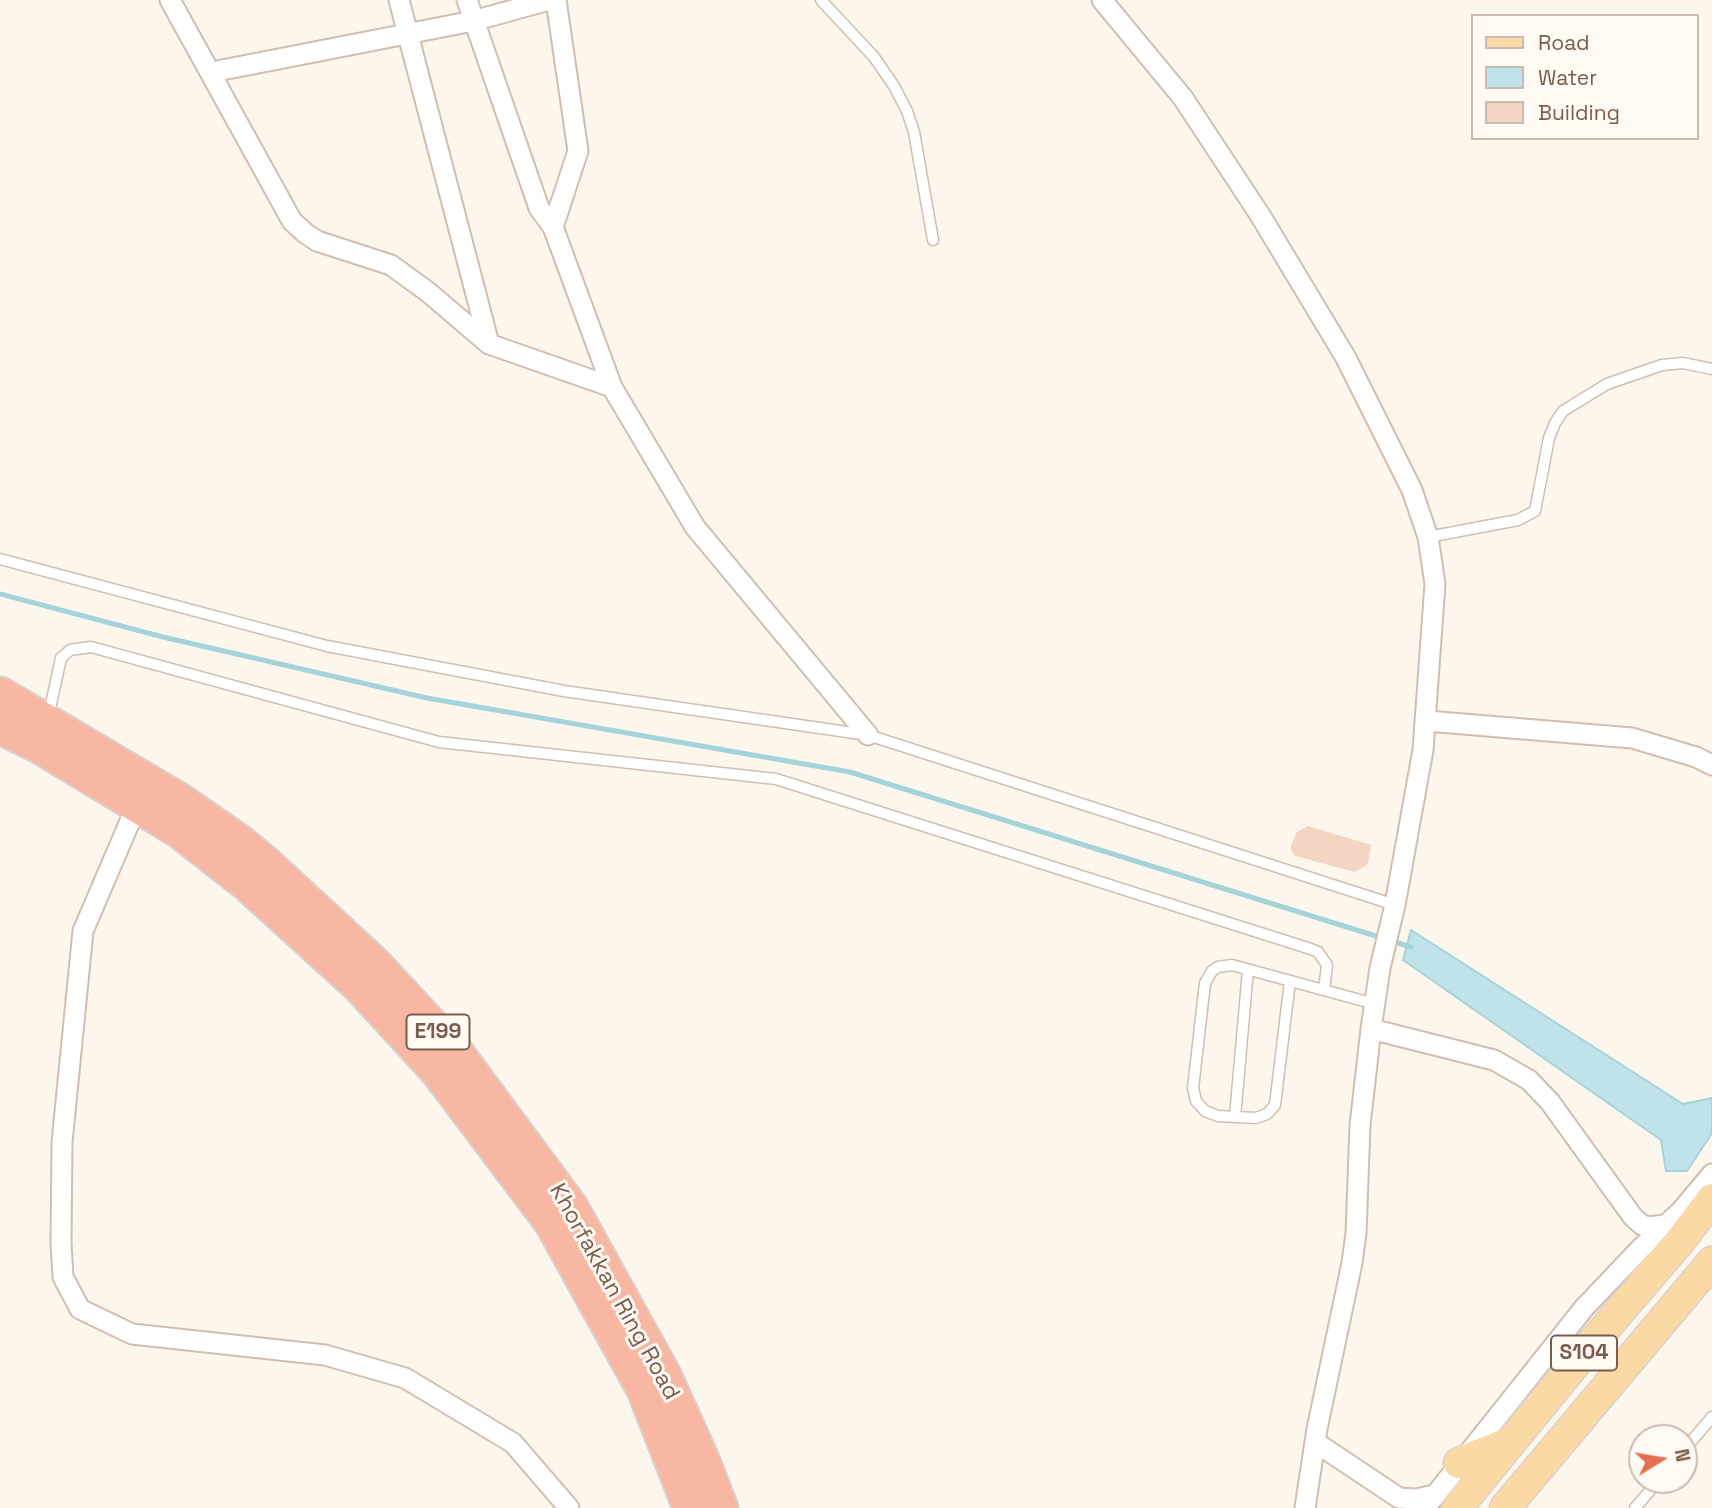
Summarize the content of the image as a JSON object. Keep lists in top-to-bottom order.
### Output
{
  "streets": {
    "highway": ["E199", "Khorfakkan Ring Road"],
    "main road": ["S104"]
  },
  "legend": ["Road", "Water", "Building"],
  "north": "right"
}
